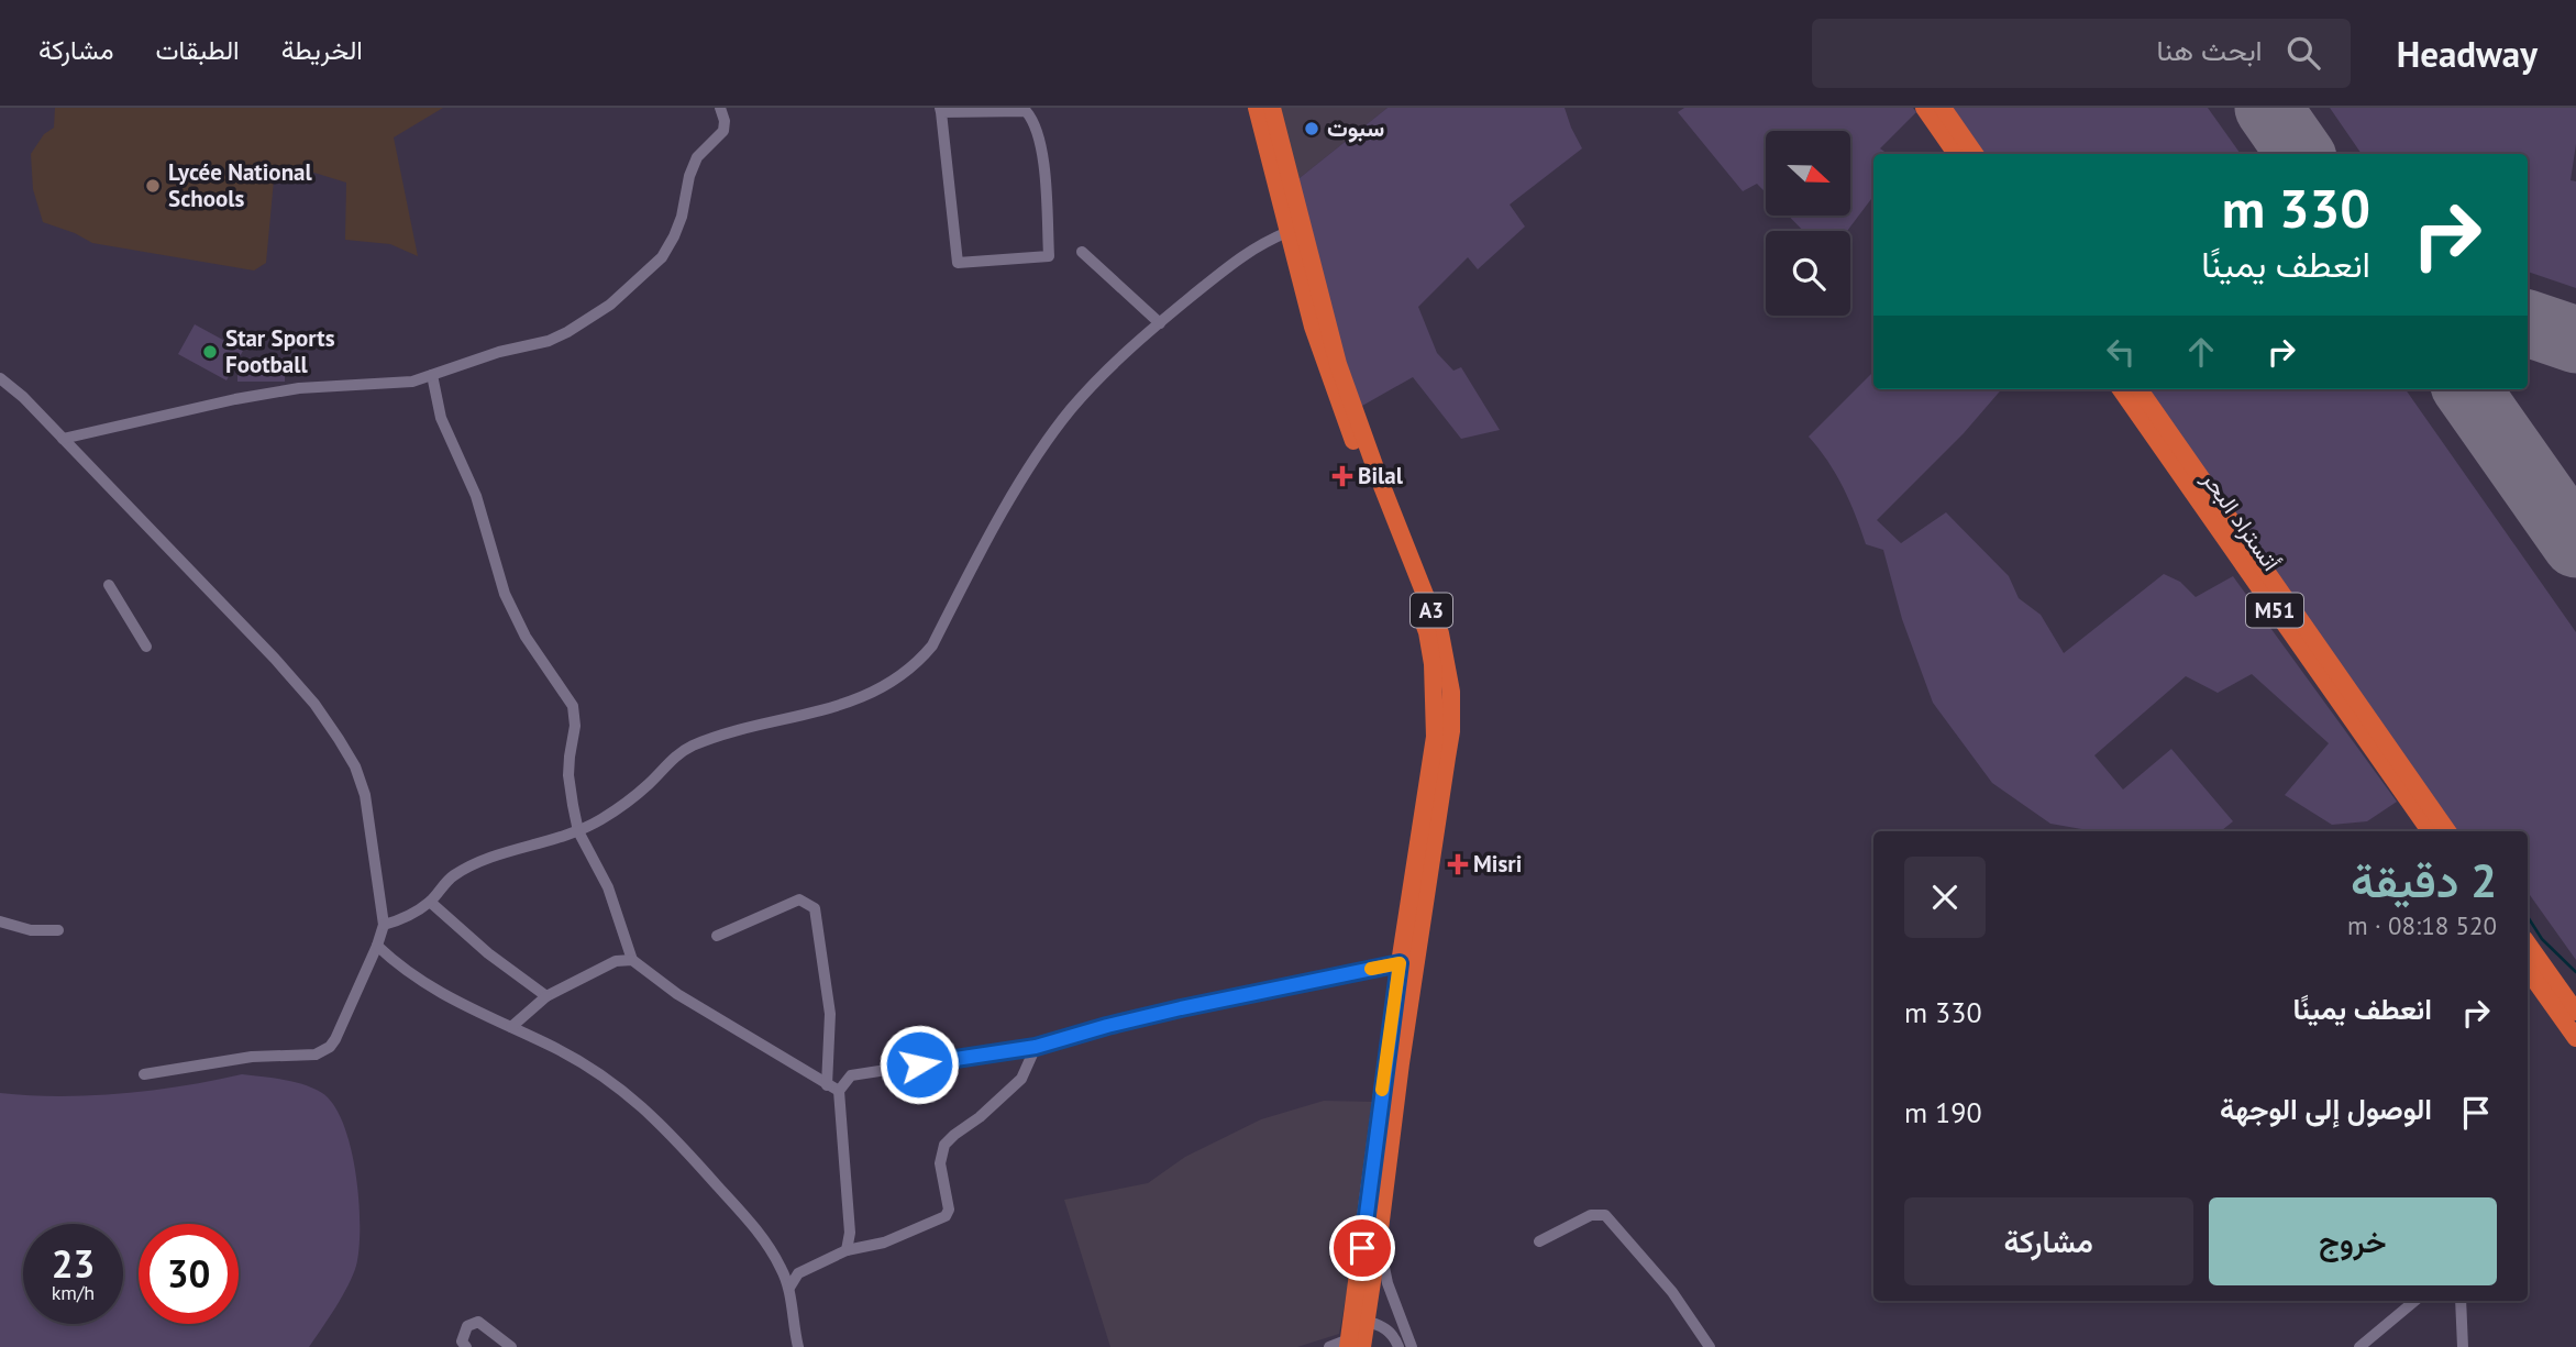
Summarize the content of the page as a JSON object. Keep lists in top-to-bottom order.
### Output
{
  "streets": {
    "highway": ["أتستراد البحر", "A3", "M51"]
  },
  "places": {
    "other": ["سبوت", "Lycée National Schools", "Star Sports Football"],
    "health": ["Bilal", "Misri"]
  },
  "north": "right",
  "page": {
    "header": "Headway",
    "search": "ابحث هنا",
    "nav": ["الخريطة", "الطبقات", "مشاركة"],
    "turn": ["330 m", "انعطف يمينًا"],
    "heading": ["2 دقيقة", "520 m · 08:18"],
    "list": [
      {
        "name": "انعطف يمينًا",
        "value": "330 m"
      },
      {
        "name": "الوصول إلى الوجهة",
        "value": "190 m"
      }
    ],
    "buttons": ["خروج", "مشاركة"],
    "speed": "23 km/h",
    "limit": "30"
  }
}
